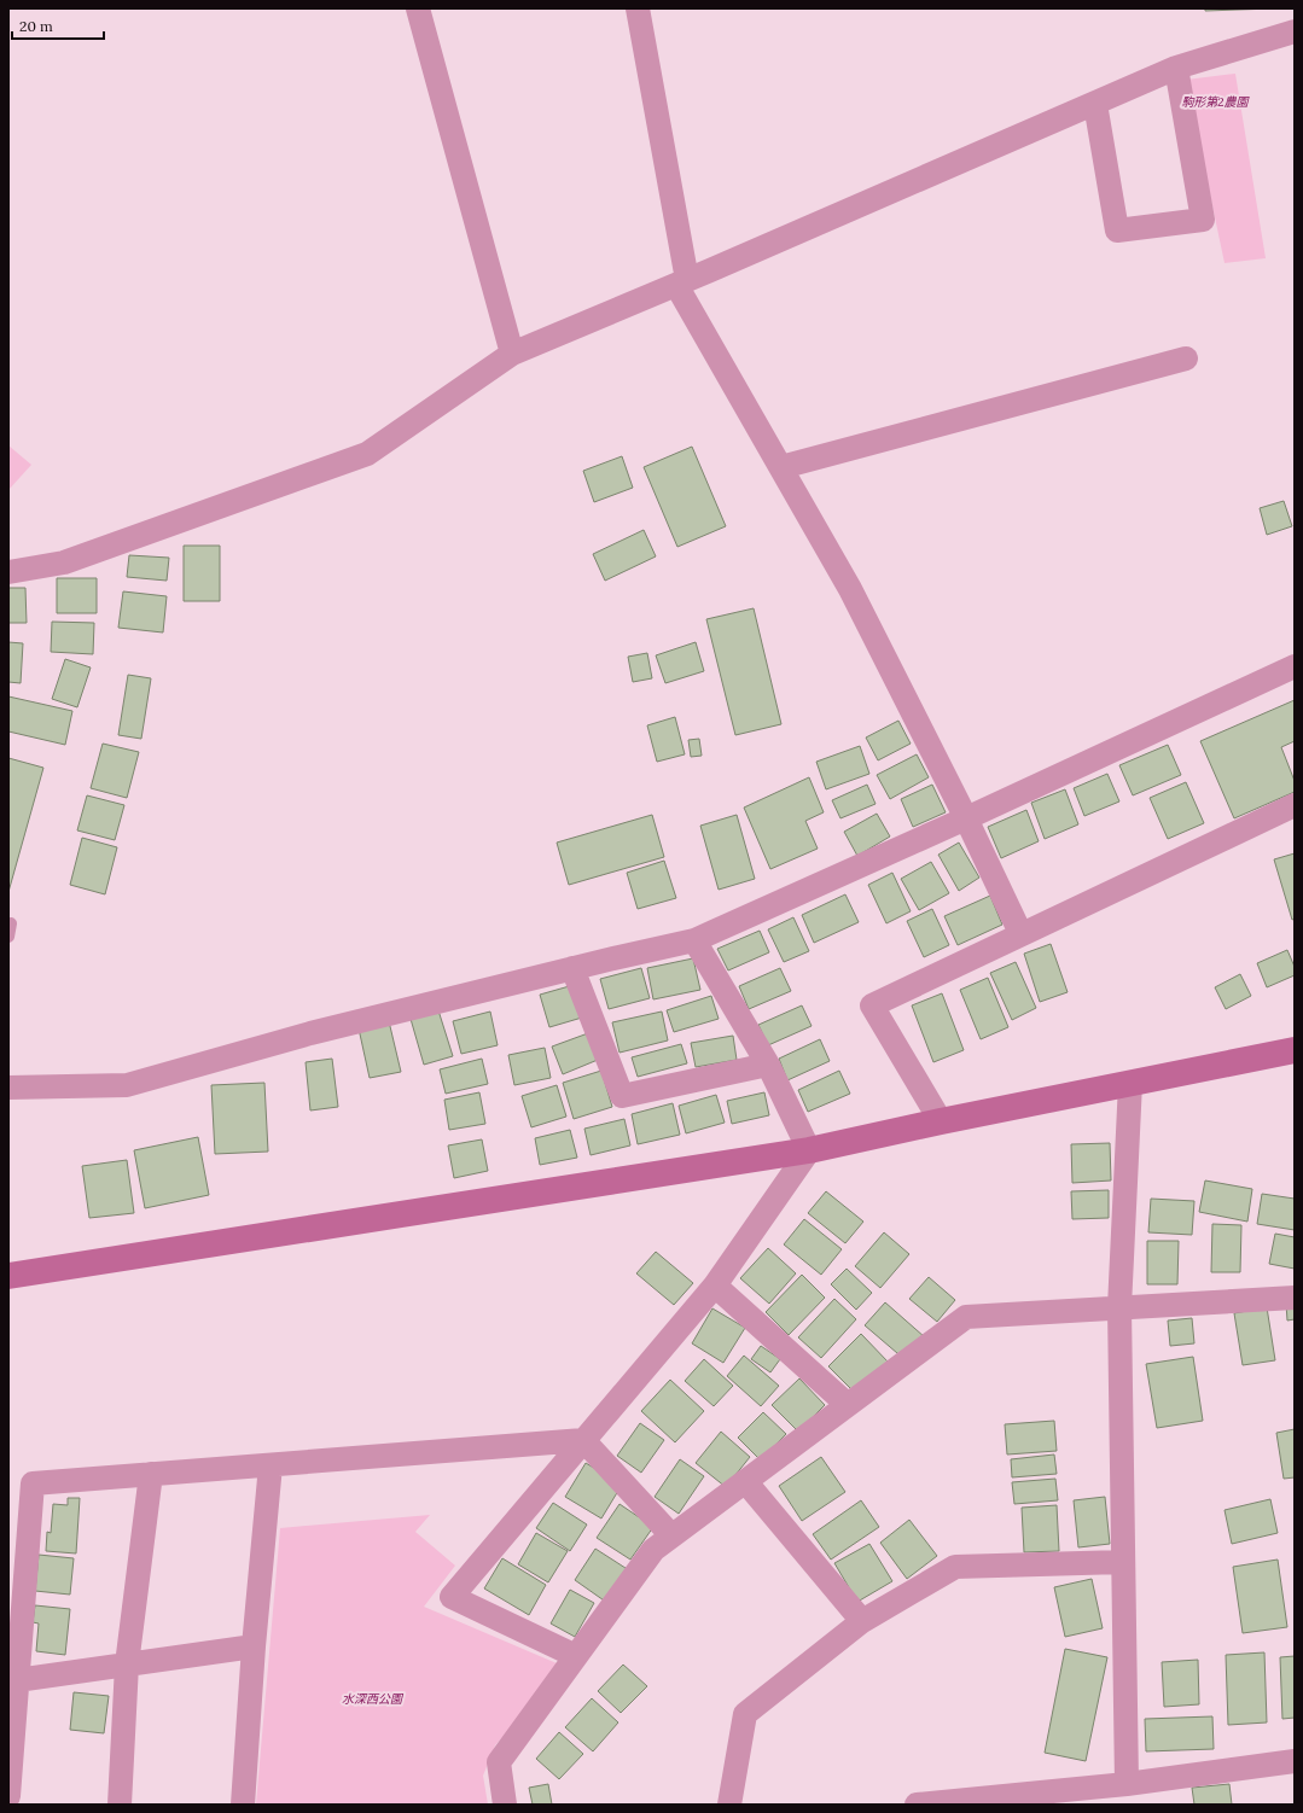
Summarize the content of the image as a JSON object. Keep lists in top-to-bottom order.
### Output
{
  "parks": ["駒形第2農園", "水深西公園"],
  "scale_bar": "20 m"
}
